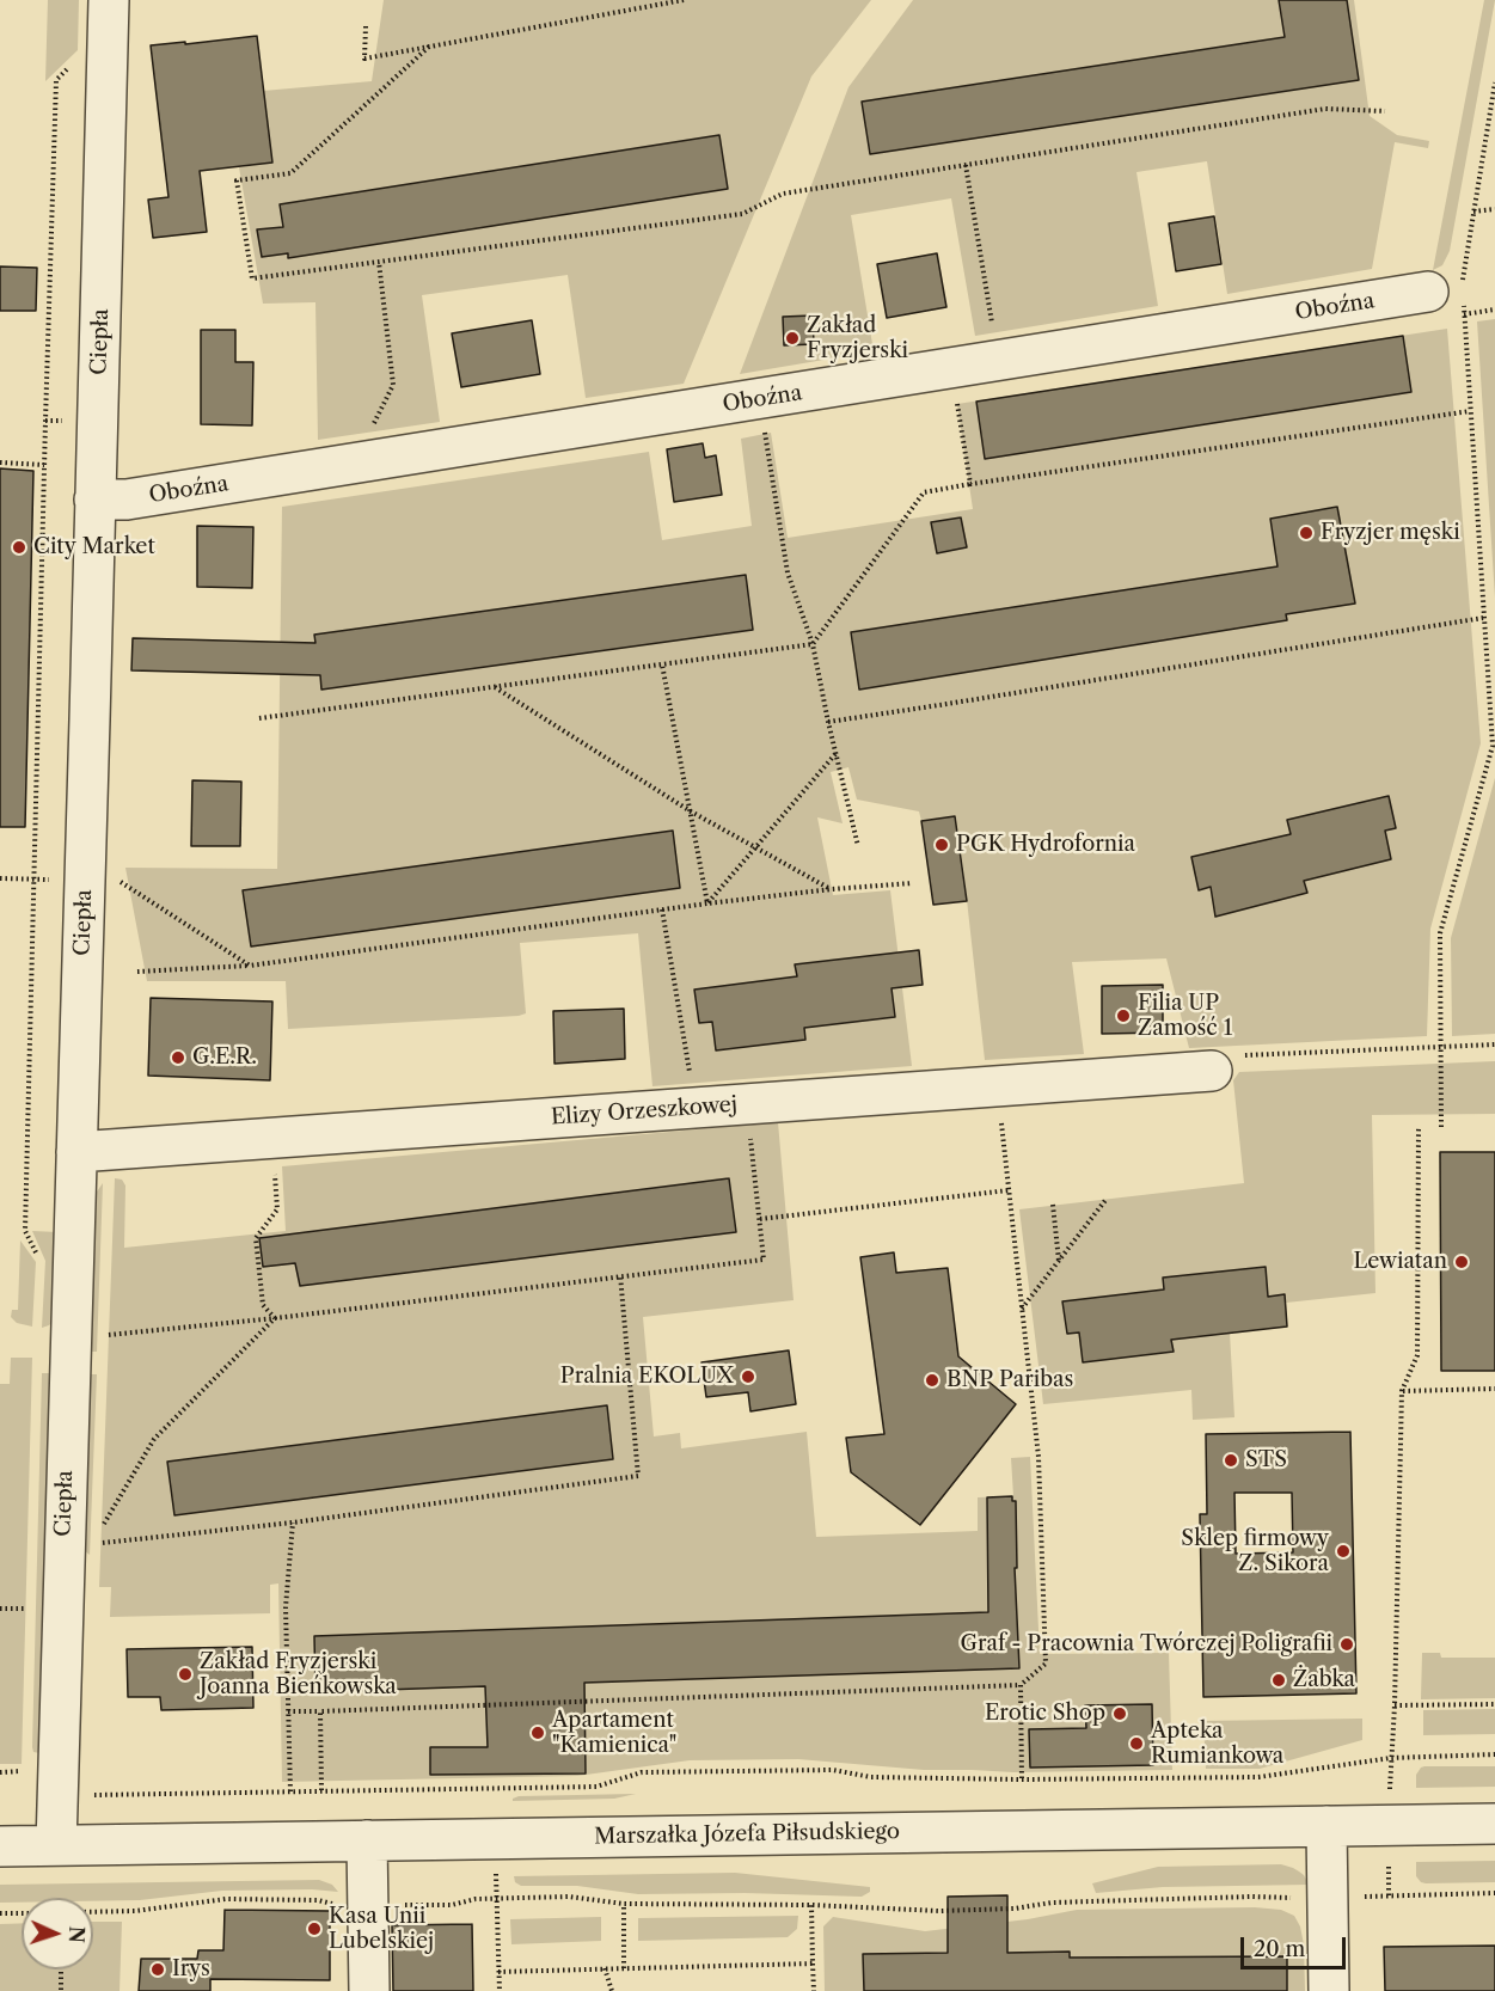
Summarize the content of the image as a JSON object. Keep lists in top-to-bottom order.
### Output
{
  "streets": {
    "street": [
      "Oboźna",
      "Ciepła",
      "Elizy Orzeszkowej",
      "Marszałka Józefa Piłsudskiego"
    ]
  },
  "crossings": [
    ["Oboźna", "Ciepła"],
    ["Ciepła", "Elizy Orzeszkowej"],
    ["Ciepła", "Marszałka Józefa Piłsudskiego"]
  ],
  "places": [
    "Zakład Fryzjerski",
    "Fryzjer męski",
    "City Market",
    "PGK Hydrofornia",
    "Filia UP Zamość 1",
    "G.E.R.",
    "Lewiatan",
    "Pralnia EKOLUX",
    "BNP Paribas",
    "STS",
    "Sklep firmowy Z. Sikora",
    "Graf - Pracownia Twórczej Poligrafii",
    "Zakład Fryzjerski Joanna Bieńkowska",
    "Żabka",
    "Erotic Shop",
    "Apartament \"Kamienica\"",
    "Apteka Rumiankowa",
    "Kasa Unii Lubelskiej",
    "Irys"
  ],
  "scale_bar": "20 m",
  "north": "right"
}
